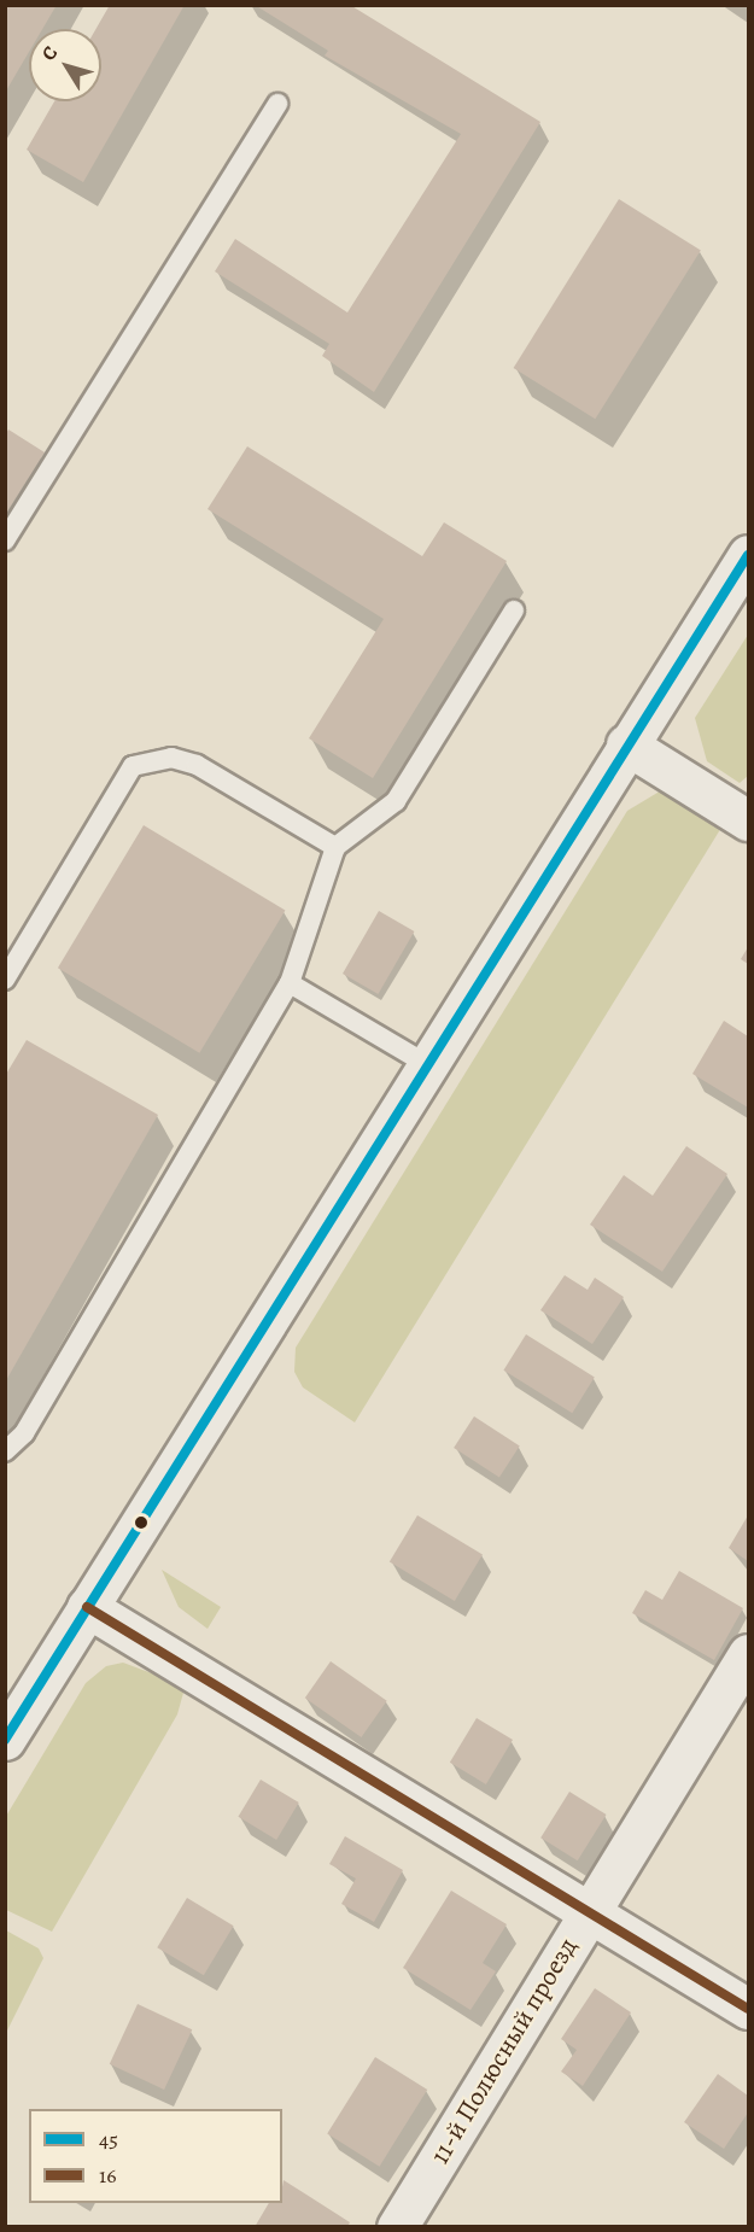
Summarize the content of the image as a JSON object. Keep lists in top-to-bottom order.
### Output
{
  "streets": {
    "street": ["11-й Полюсный проезд"]
  },
  "lines": ["transit line 45", "transit line 16"],
  "legend": ["45", "16"],
  "north": "top left"
}
